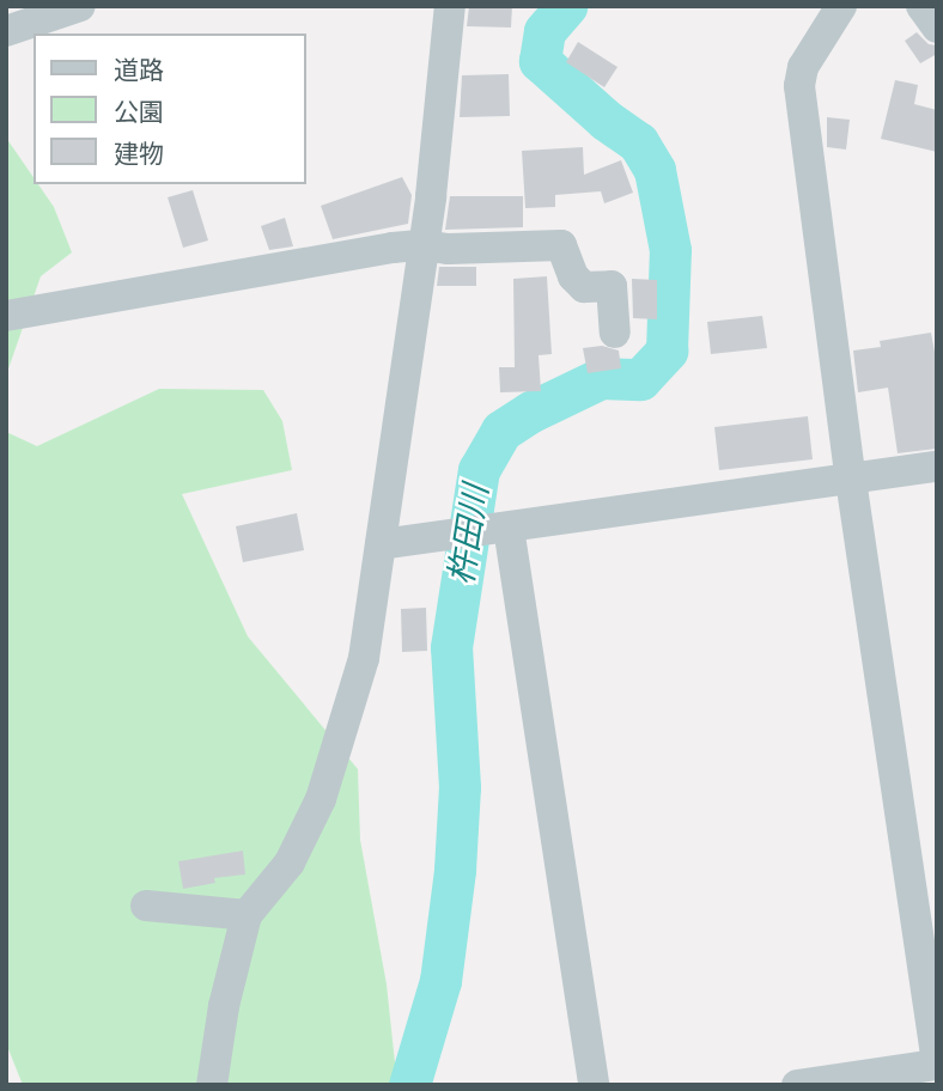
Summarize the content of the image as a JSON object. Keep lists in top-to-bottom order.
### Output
{
  "water": ["杵田川"],
  "legend": ["道路", "公園", "建物"]
}
